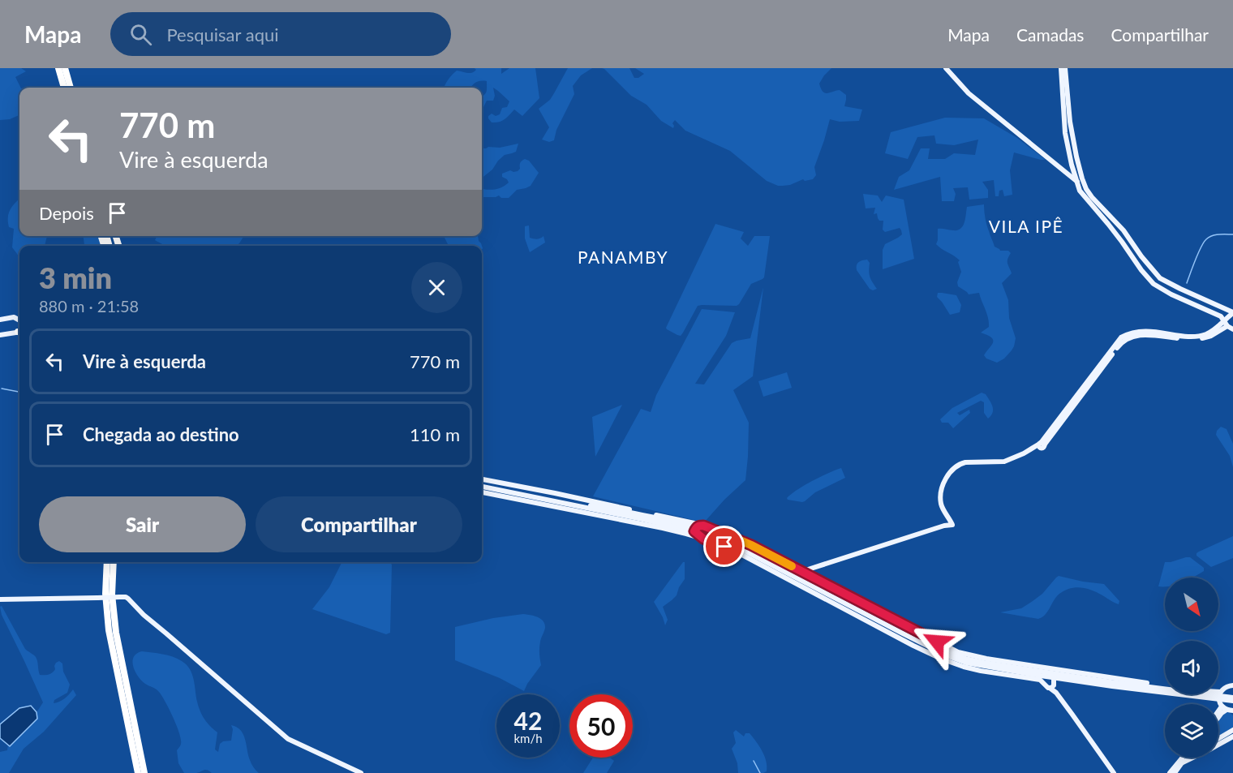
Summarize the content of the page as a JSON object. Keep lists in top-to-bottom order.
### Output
{
  "districts": ["VILA IPÊ", "PANAMBY"],
  "north": "bottom right",
  "page": {
    "header": "Mapa",
    "search": "Pesquisar aqui",
    "nav": ["Mapa", "Camadas", "Compartilhar"],
    "turn": ["770 m", "Vire à esquerda"],
    "then": "Depois",
    "heading": ["3 min", "880 m · 21:58"],
    "list": [
      {
        "name": "Vire à esquerda",
        "value": "770 m"
      },
      {
        "name": "Chegada ao destino",
        "value": "110 m"
      }
    ],
    "buttons": ["Sair", "Compartilhar"],
    "speed": "42 km/h",
    "limit": "50"
  }
}
